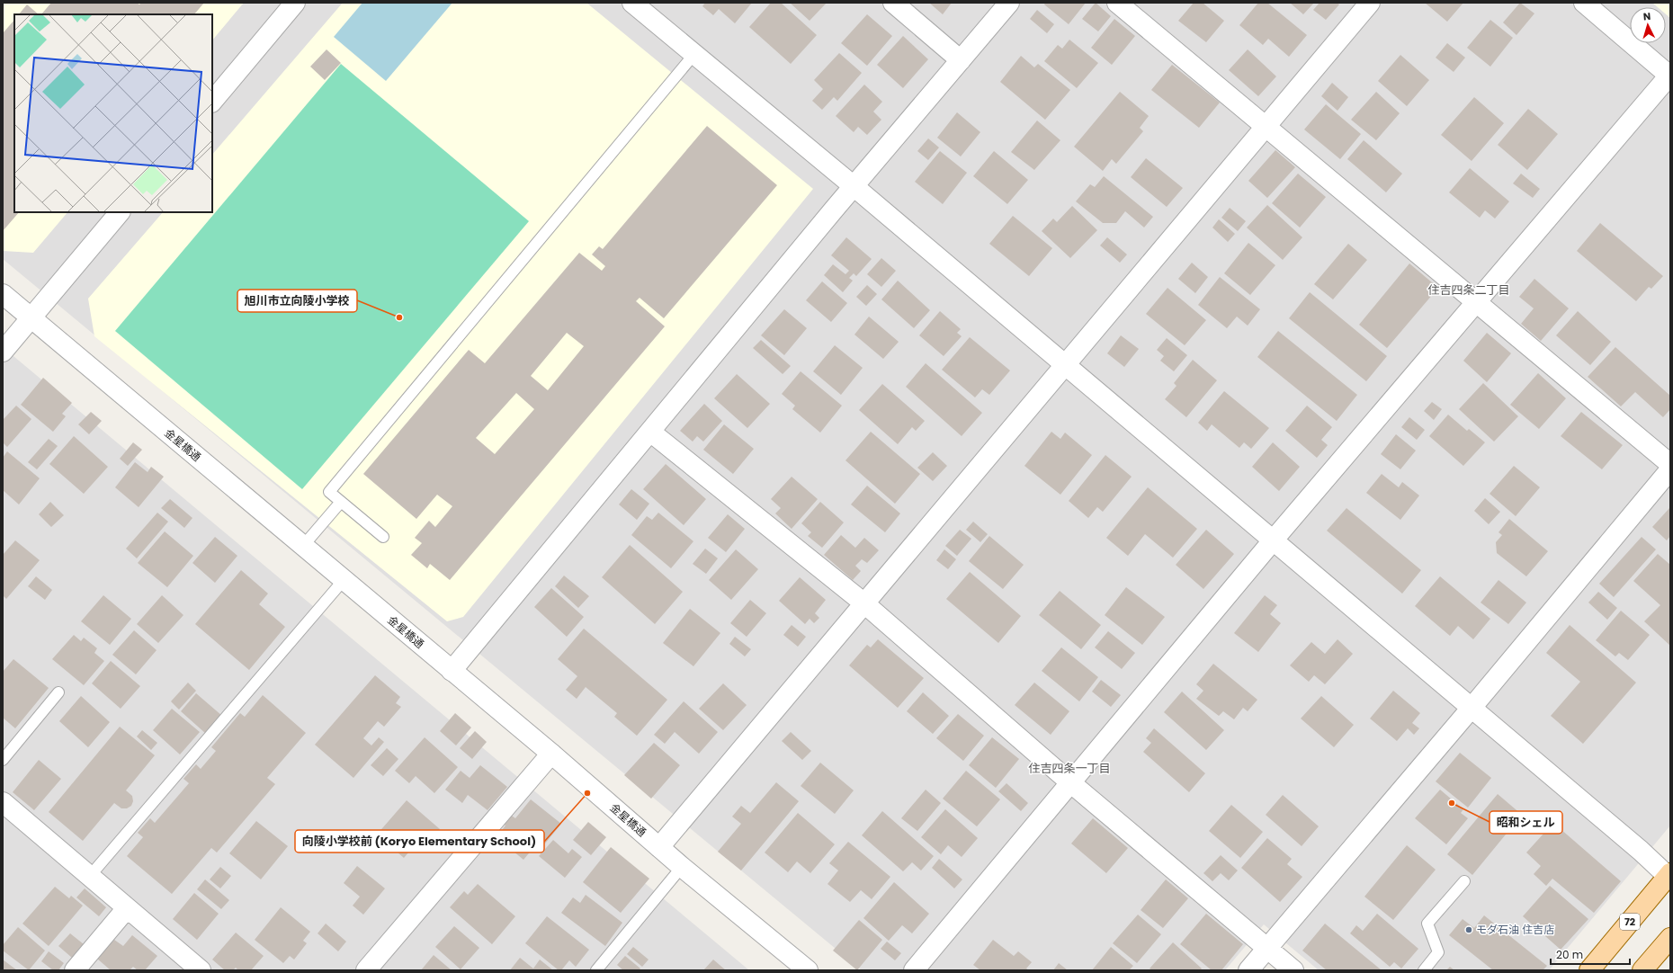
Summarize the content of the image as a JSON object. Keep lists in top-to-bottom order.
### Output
{
  "streets": {
    "main road": ["72"],
    "street": ["金星橋通"]
  },
  "districts": ["住吉四条二丁目", "住吉四条一丁目"],
  "places": [
    "旭川市立向陵小学校",
    "向陵小学校前 (Koryo Elementary School)",
    "昭和シェル",
    "モダ石油 住吉店"
  ],
  "scale_bar": "20 m",
  "north": "top"
}
